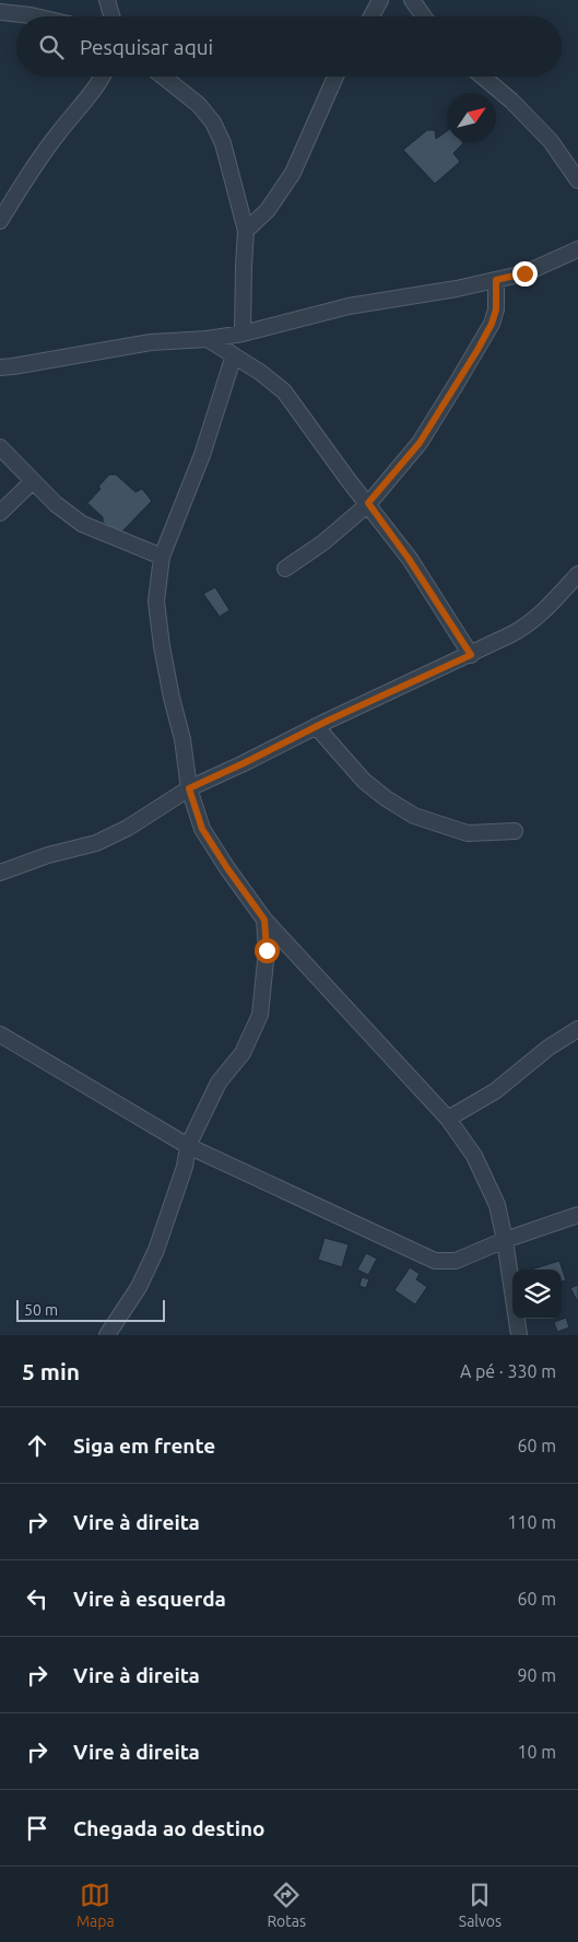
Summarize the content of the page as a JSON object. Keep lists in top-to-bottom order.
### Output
{
  "scale_bar": "50 m",
  "north": "top right",
  "page": {
    "search": "Pesquisar aqui",
    "scale": "50 m",
    "heading": ["5 min", "A pé · 330 m"],
    "list": [
      ["Siga em frente", "60 m"],
      ["Vire à direita", "110 m"],
      ["Vire à esquerda", "60 m"],
      ["Vire à direita", "90 m"],
      ["Vire à direita", "10 m"],
      "Chegada ao destino"
    ],
    "nav": ["Mapa", "Rotas", "Salvos"]
  }
}
